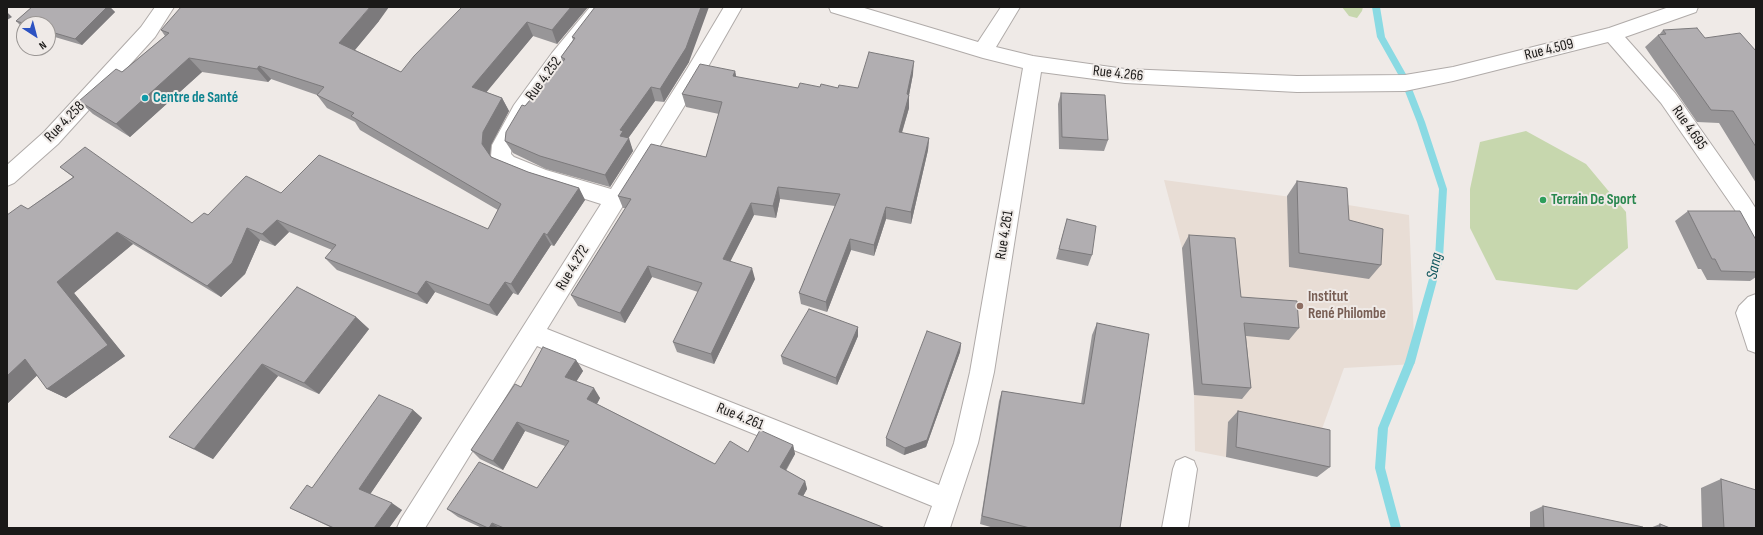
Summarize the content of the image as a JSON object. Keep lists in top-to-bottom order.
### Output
{
  "streets": {
    "main road": [
      "Rue 4.509",
      "Rue 4.266",
      "Rue 4.252",
      "Rue 4.258",
      "Rue 4.695",
      "Rue 4.261",
      "Rue 4.272"
    ]
  },
  "crossings": [
    ["Rue 4.509", "Rue 4.266"],
    ["Rue 4.509", "Rue 4.695"],
    ["Rue 4.266", "Rue 4.261"],
    ["Rue 4.252", "Rue 4.272"],
    ["Rue 4.261", "Rue 4.272"]
  ],
  "water": ["Sang"],
  "places": ["Centre de Santé", "Terrain De Sport", "Institut René Philombe"],
  "north": "bottom right"
}
